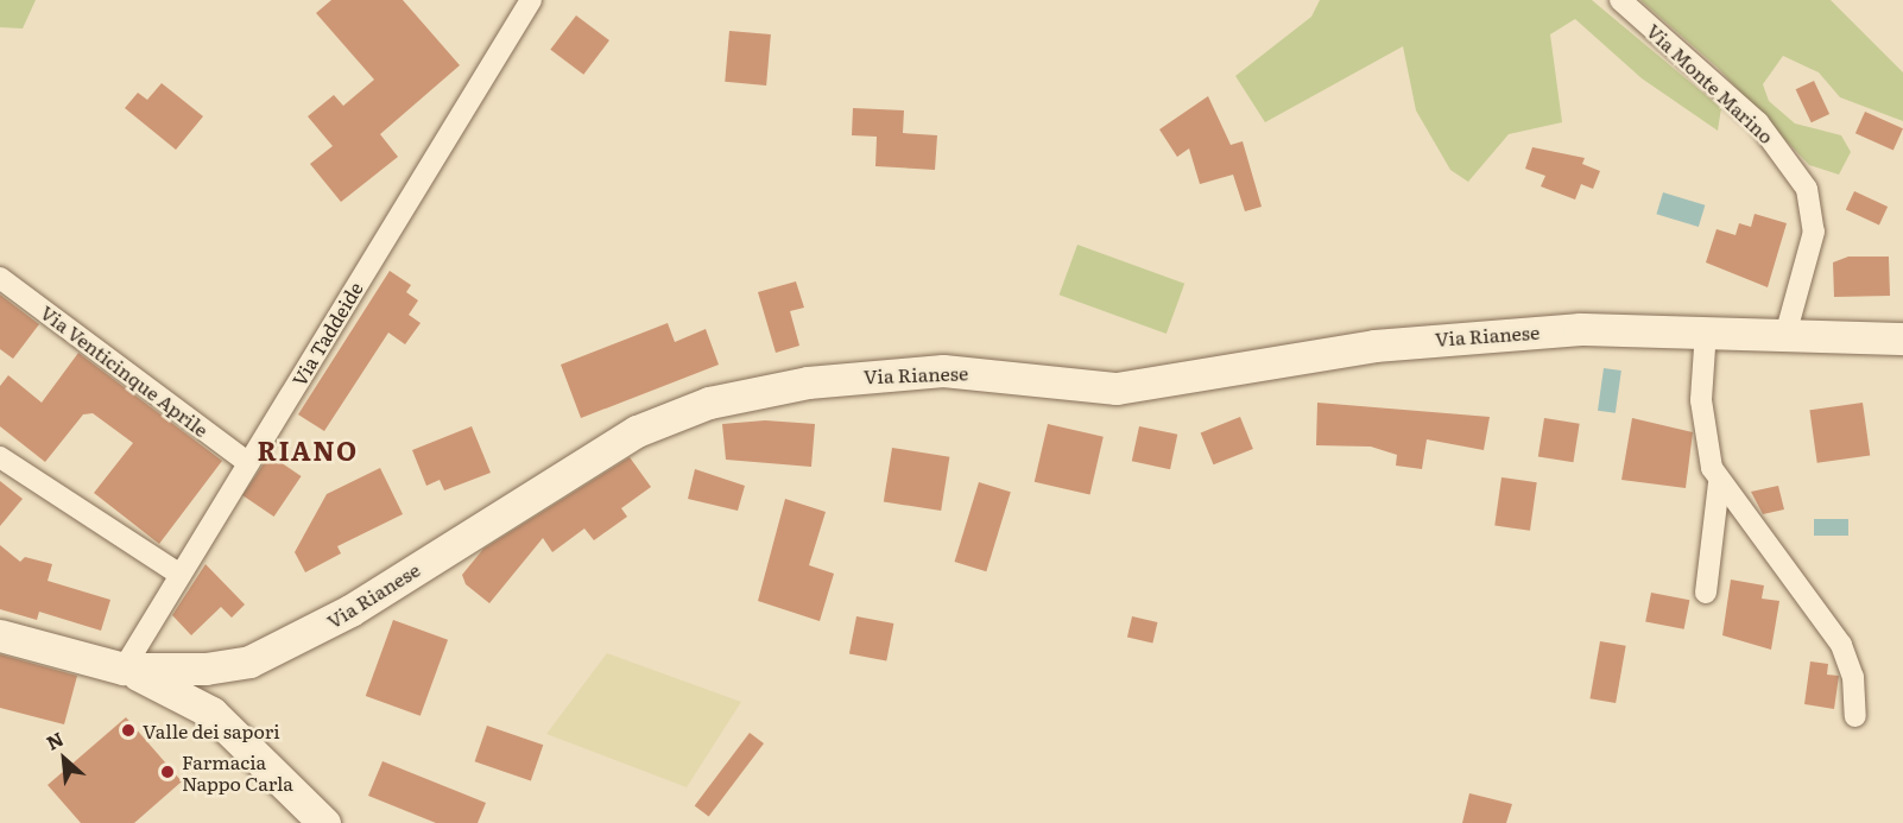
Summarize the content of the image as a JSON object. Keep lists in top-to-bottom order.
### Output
{
  "streets": {
    "main road": ["Via Rianese"],
    "street": ["Via Monte Marino", "Via Taddeide", "Via Venticinque Aprile"]
  },
  "crossings": [
    ["Via Monte Marino", "Via Rianese"],
    ["Via Taddeide", "Via Rianese"],
    ["Via Taddeide", "Via Venticinque Aprile"]
  ],
  "districts": ["RIANO"],
  "places": ["Valle dei sapori", "Farmacia Nappo Carla"],
  "north": "top left"
}
